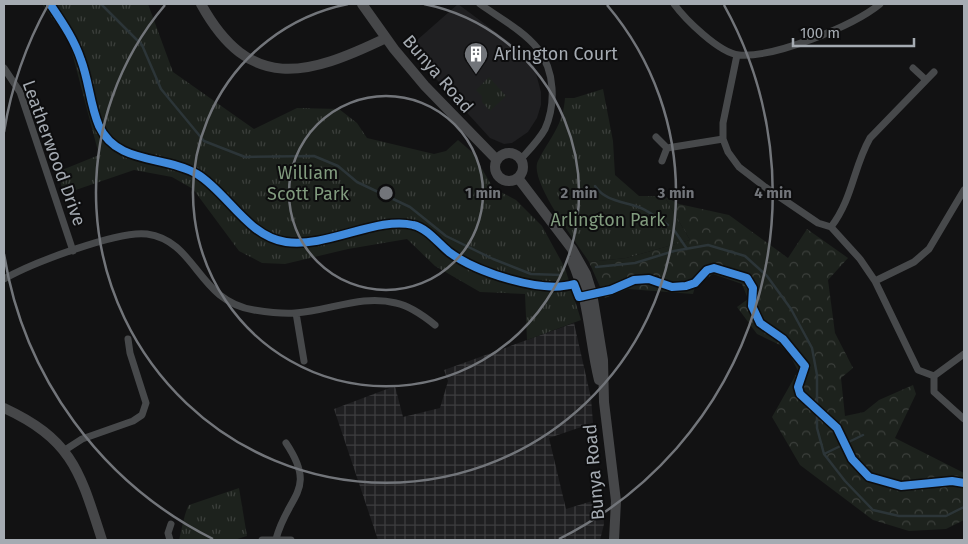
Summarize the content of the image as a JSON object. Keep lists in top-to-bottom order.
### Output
{
  "streets": {
    "street": ["Bunya Road", "Leatherwood Drive"]
  },
  "parks": ["William Scott Park", "Arlington Park"],
  "places": {
    "building": ["Arlington Court"]
  },
  "scale_bar": "100 m",
  "rings": [
    "1 min",
    "2 min",
    "3 min",
    "4 min"
  ]
}
